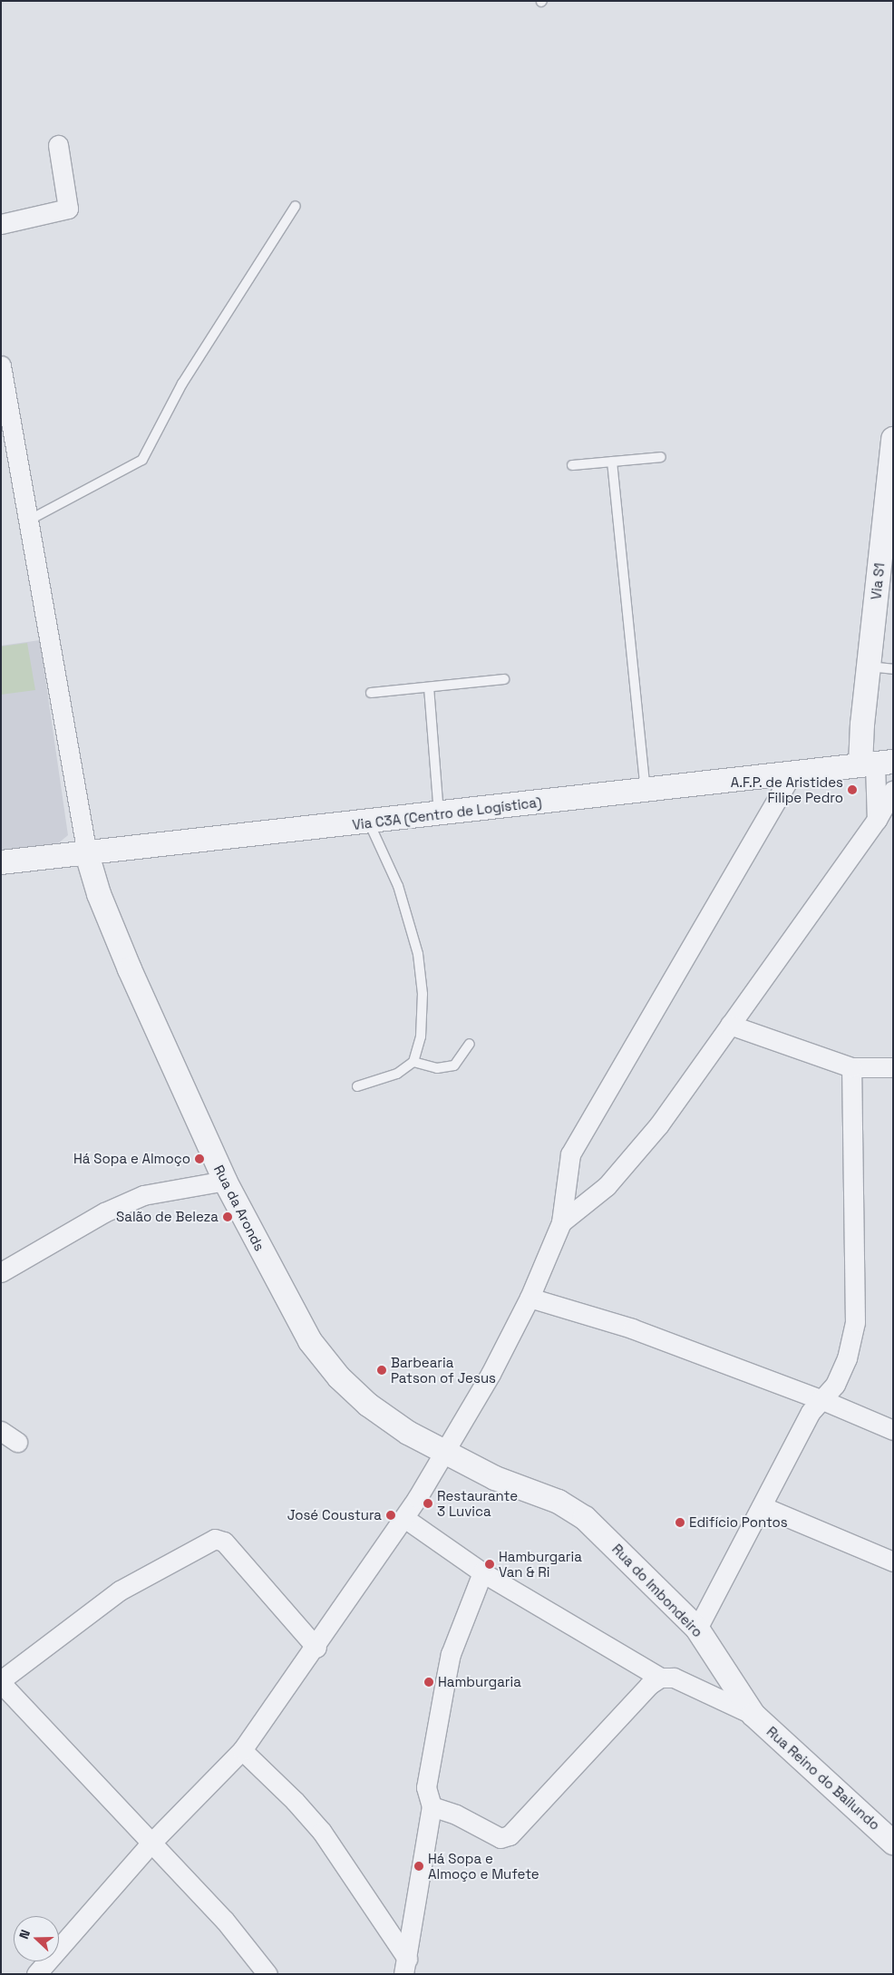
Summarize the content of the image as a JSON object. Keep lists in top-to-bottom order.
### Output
{
  "streets": {
    "street": [
      "Via S1",
      "Via C3A (Centro de Logística)",
      "Rua da Aronds",
      "Rua do Imbondeiro",
      "Rua Reino do Bailundo"
    ]
  },
  "crossings": [
    ["Via S1", "Via C3A (Centro de Logística)"],
    ["Via C3A (Centro de Logística)", "Rua da Aronds"],
    ["Rua da Aronds", "Rua do Imbondeiro"],
    ["Rua do Imbondeiro", "Rua Reino do Bailundo"]
  ],
  "places": [
    "A.F.P. de Aristides Filipe Pedro",
    "Há Sopa e Almoço",
    "Salão de Beleza",
    "Barbearia Patson of Jesus",
    "Restaurante 3 Luvica",
    "José Coustura",
    "Edifício Pontos",
    "Hamburgaria Van & Ri",
    "Hamburgaria",
    "Há Sopa e Almoço e Mufete"
  ],
  "north": "left"
}
